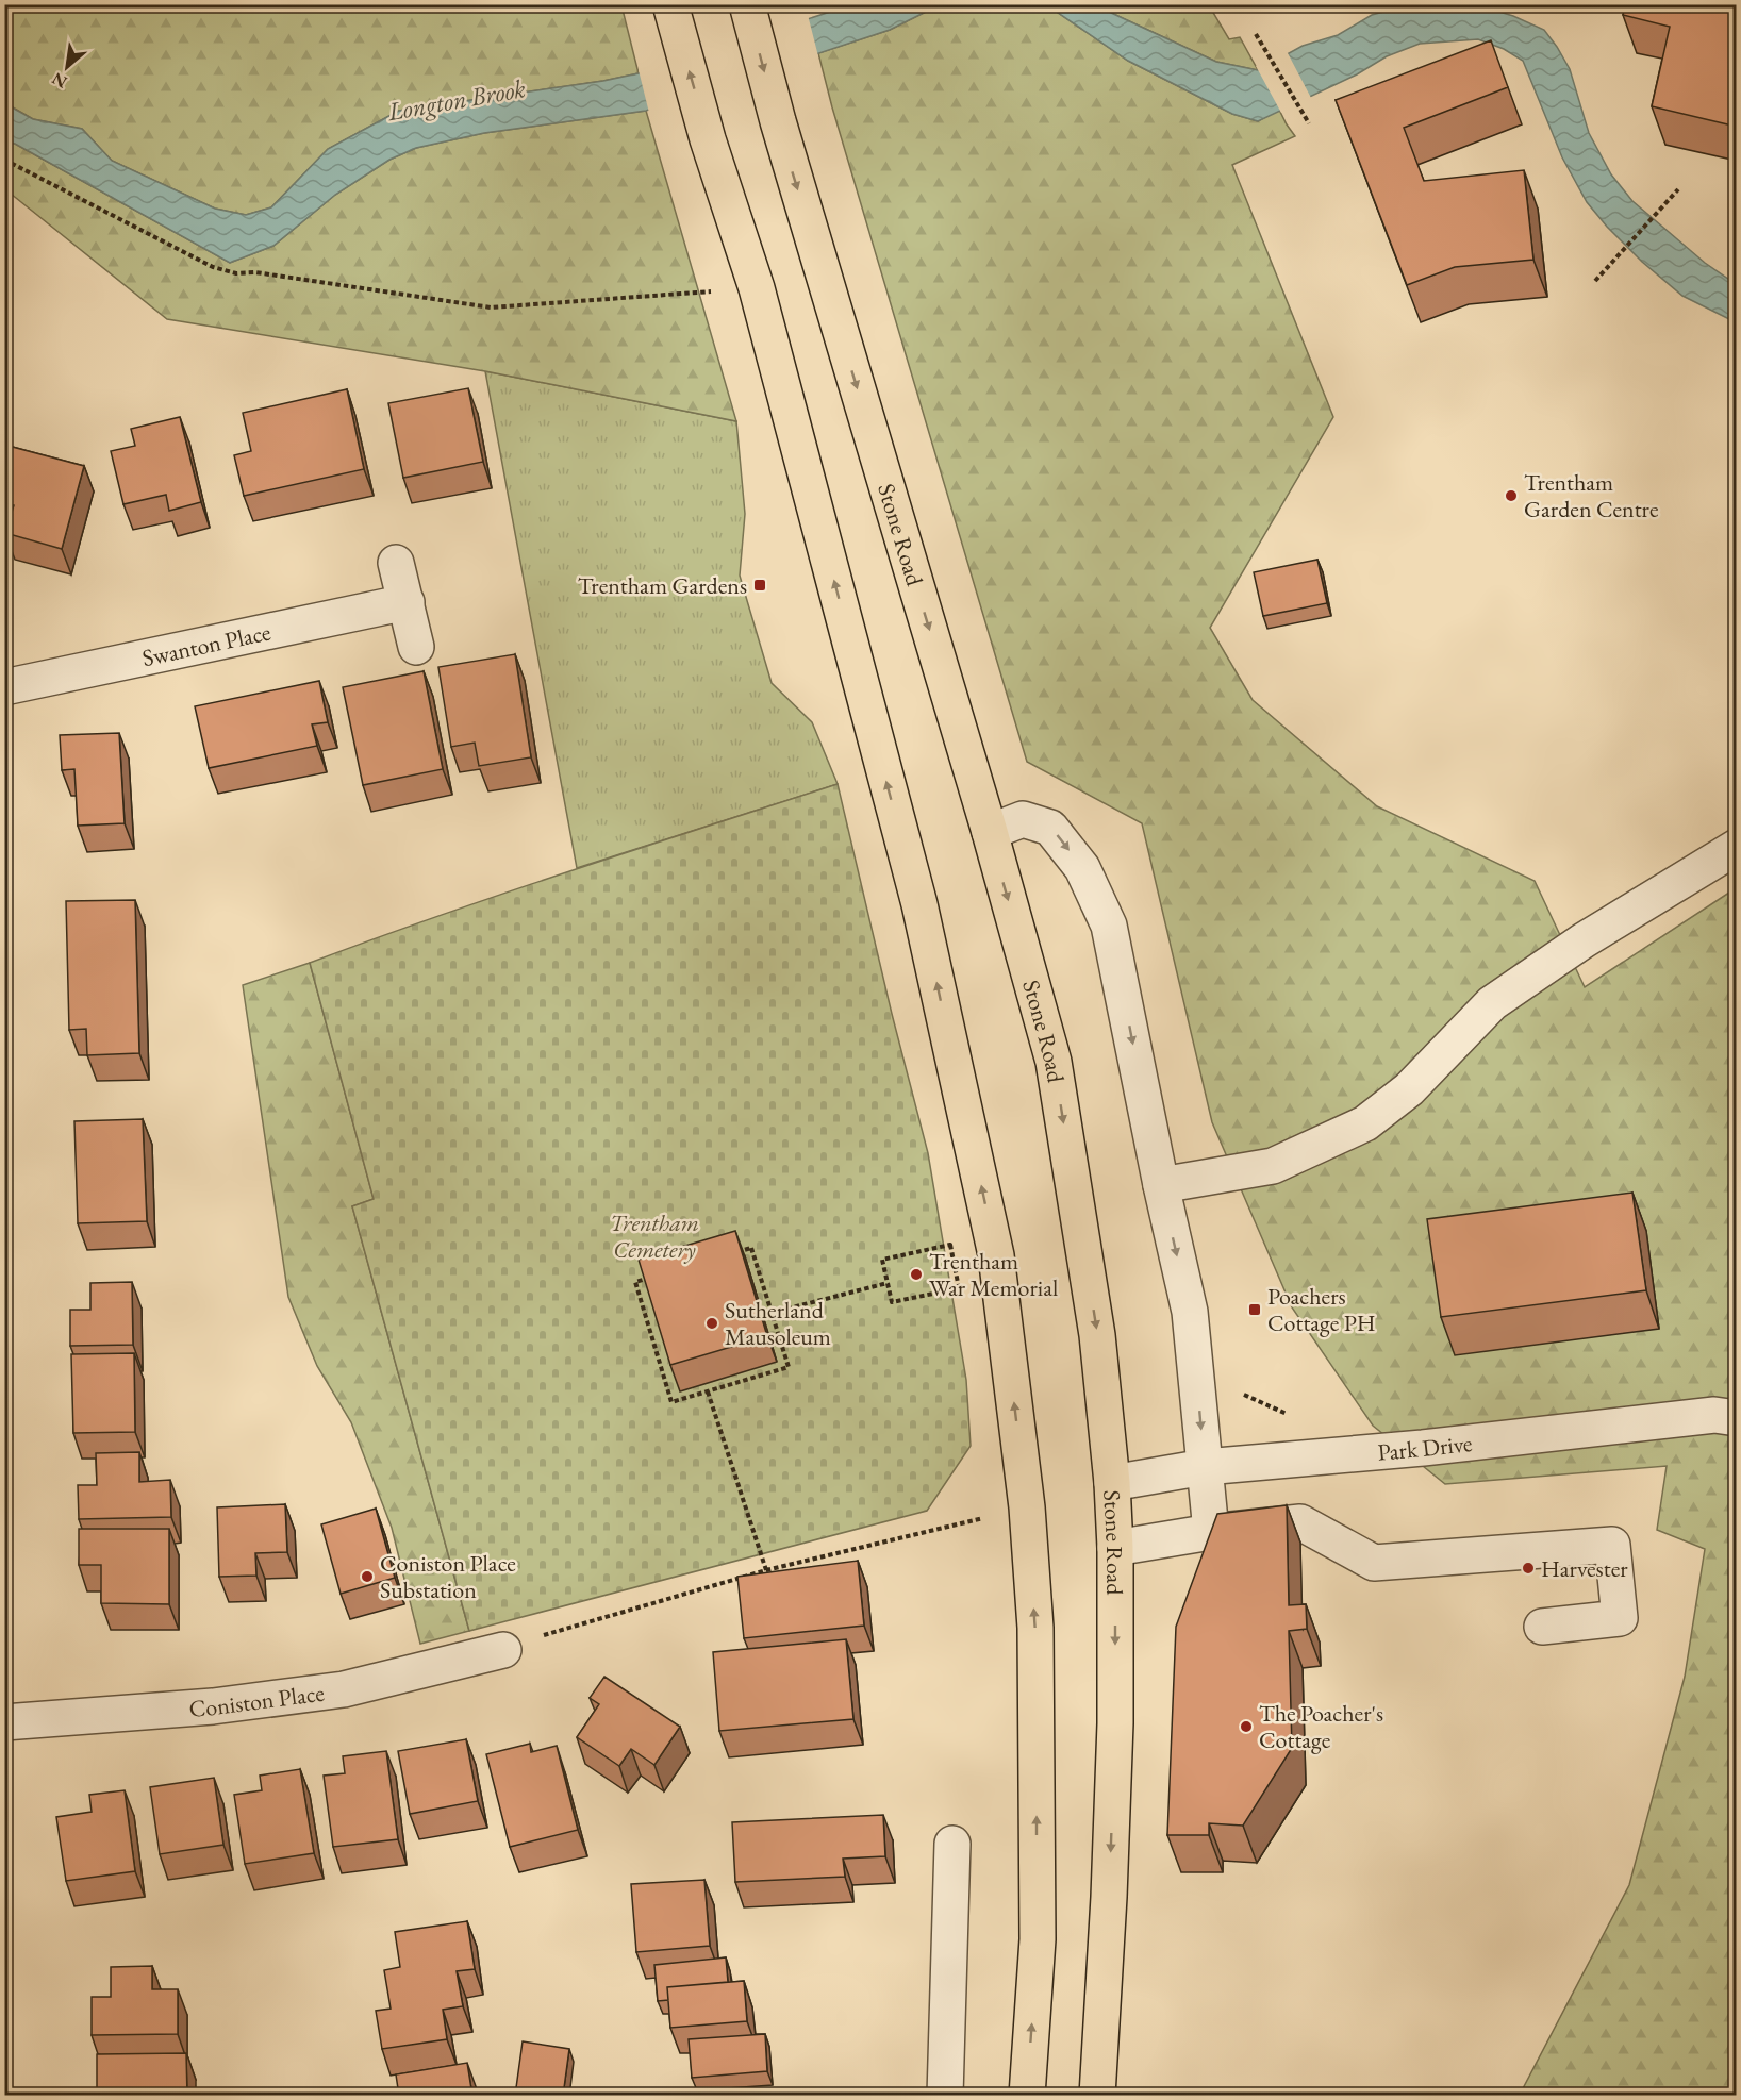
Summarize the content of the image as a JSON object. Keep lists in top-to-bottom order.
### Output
{
  "streets": {
    "highway": ["Stone Road"],
    "street": ["Swanton Place", "Park Drive", "Coniston Place"]
  },
  "crossings": [
    ["Stone Road", "Park Drive"]
  ],
  "water": ["Longton Brook"],
  "parks": ["Trentham Cemetery"],
  "places": {
    "other": [
      "Trentham Garden Centre",
      "Trentham War Memorial",
      "Sutherland Mausoleum",
      "Harvester",
      "Coniston Place Substation",
      "The Poacher's Cottage"
    ],
    "transit": ["Trentham Gardens", "Poachers Cottage PH"]
  },
  "north": "bottom left"
}
